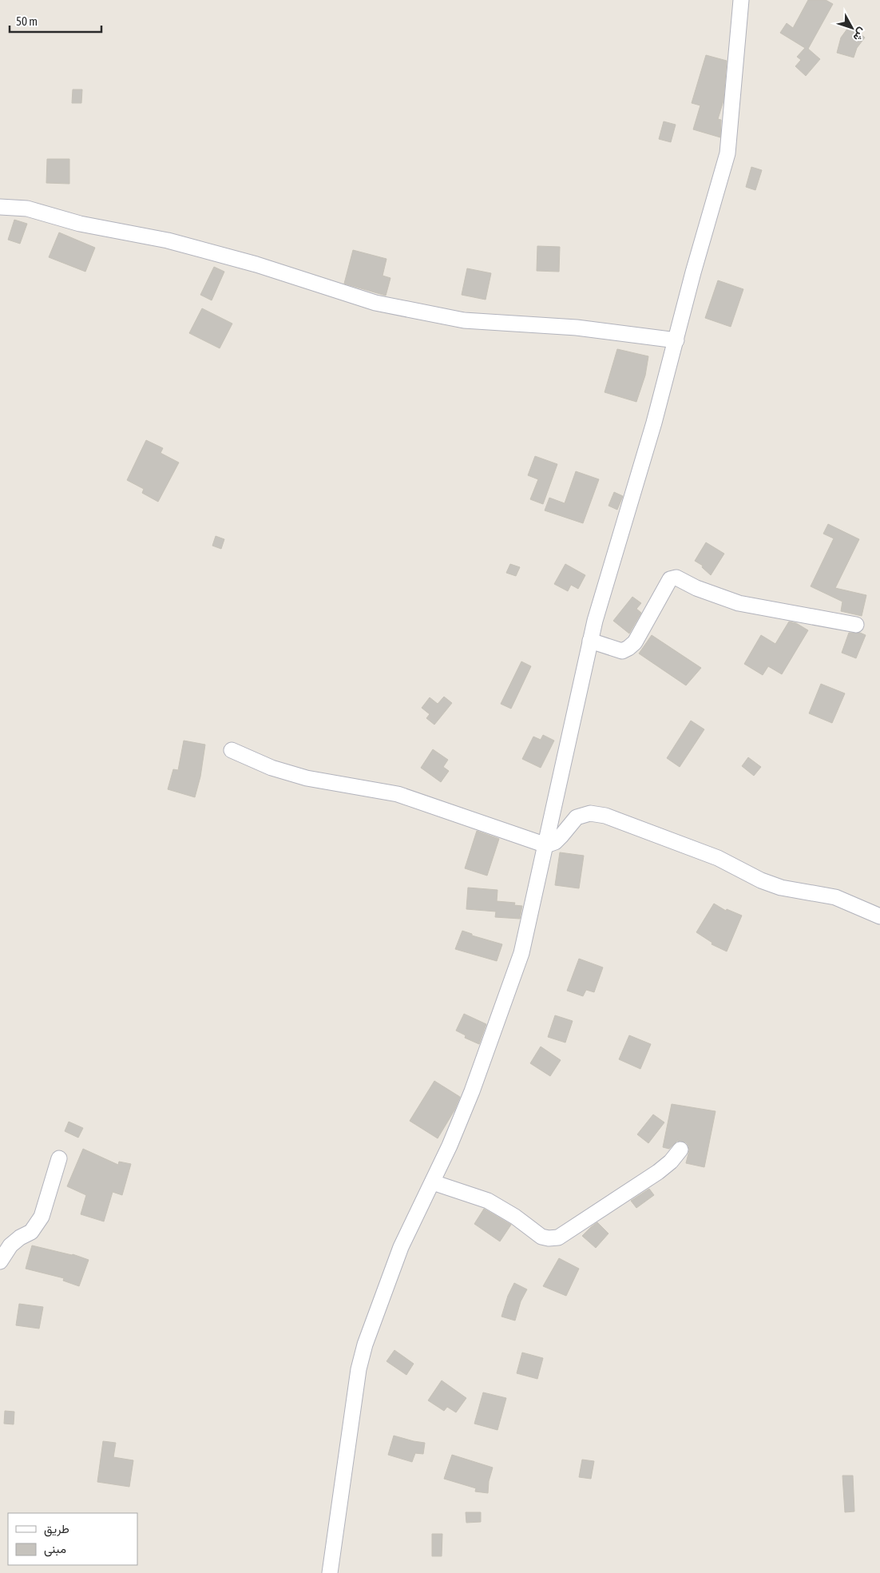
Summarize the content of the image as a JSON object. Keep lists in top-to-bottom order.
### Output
{
  "legend": ["طريق", "مبنى"],
  "scale_bar": "50 m",
  "north": "bottom right"
}
